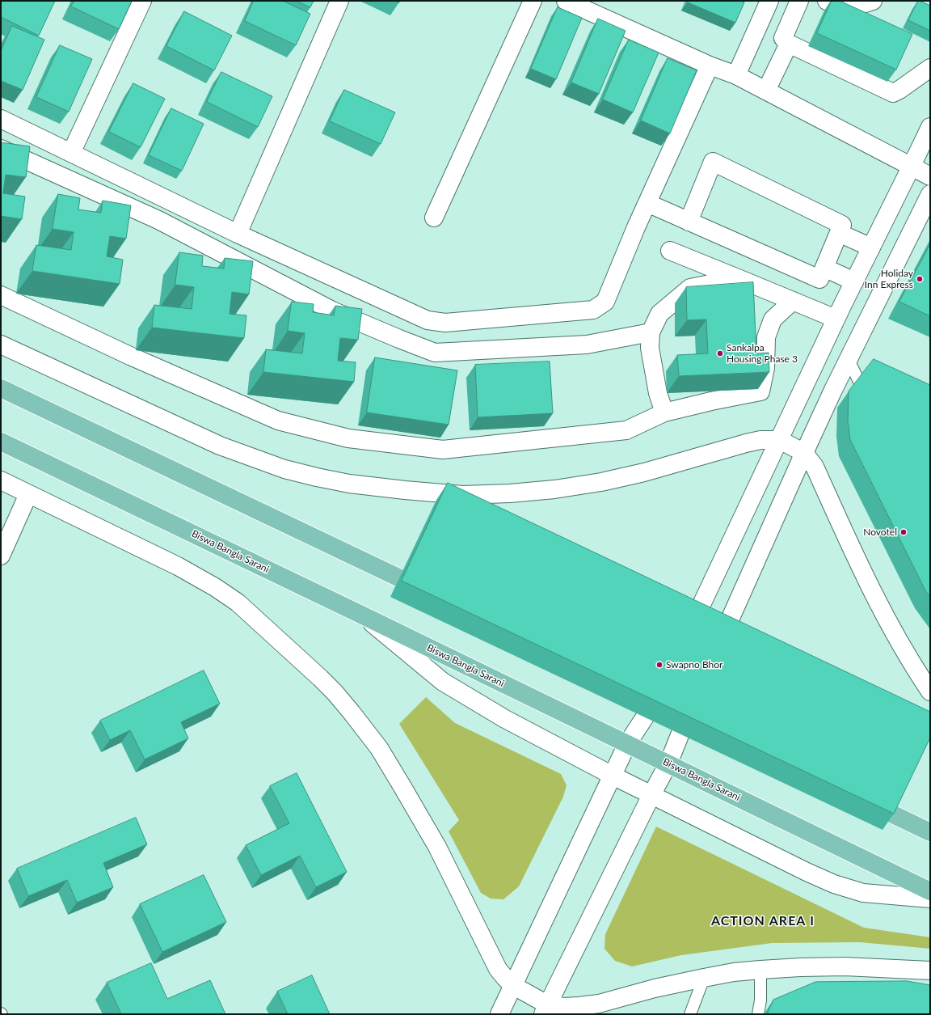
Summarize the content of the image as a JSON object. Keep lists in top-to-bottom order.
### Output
{
  "streets": {
    "main road": ["Biswa Bangla Sarani"]
  },
  "districts": ["ACTION AREA I"],
  "places": [
    "Holiday Inn Express",
    "Sankalpa Housing Phase 3",
    "Novotel",
    "Swapno Bhor"
  ]
}
